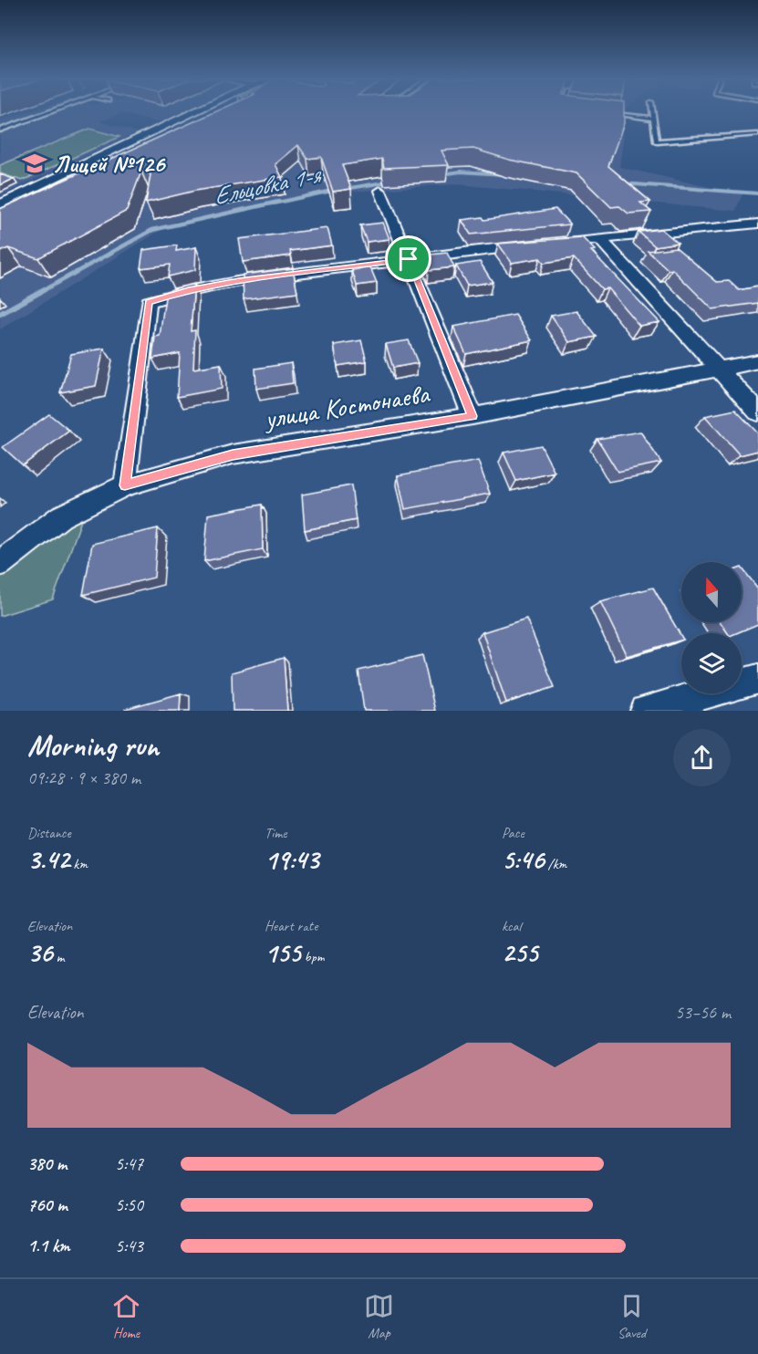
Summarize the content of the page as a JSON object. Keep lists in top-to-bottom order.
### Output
{
  "streets": {
    "street": ["улица Костонаева"]
  },
  "water": ["Ельцовка 1-я"],
  "places": {
    "school or university": ["Лицей №126"]
  },
  "north": "top",
  "page": {
    "heading": ["Morning run", "09:28 · 9 × 380 m"],
    "stats": [
      ["Distance", "3.42 km"],
      ["Time", "19:43"],
      ["Pace", "5:46 /km"],
      ["Elevation", "36 m"],
      ["Heart rate", "155 bpm"],
      ["kcal", "255"]
    ],
    "chart": ["Elevation", "53–56 m"],
    "list": [
      {
        "name": "380 m",
        "note": "5:47"
      },
      {
        "name": "760 m",
        "note": "5:50"
      },
      {
        "name": "1.1 km",
        "note": "5:43"
      }
    ],
    "tabs": ["Home", "Map", "Saved"]
  }
}
